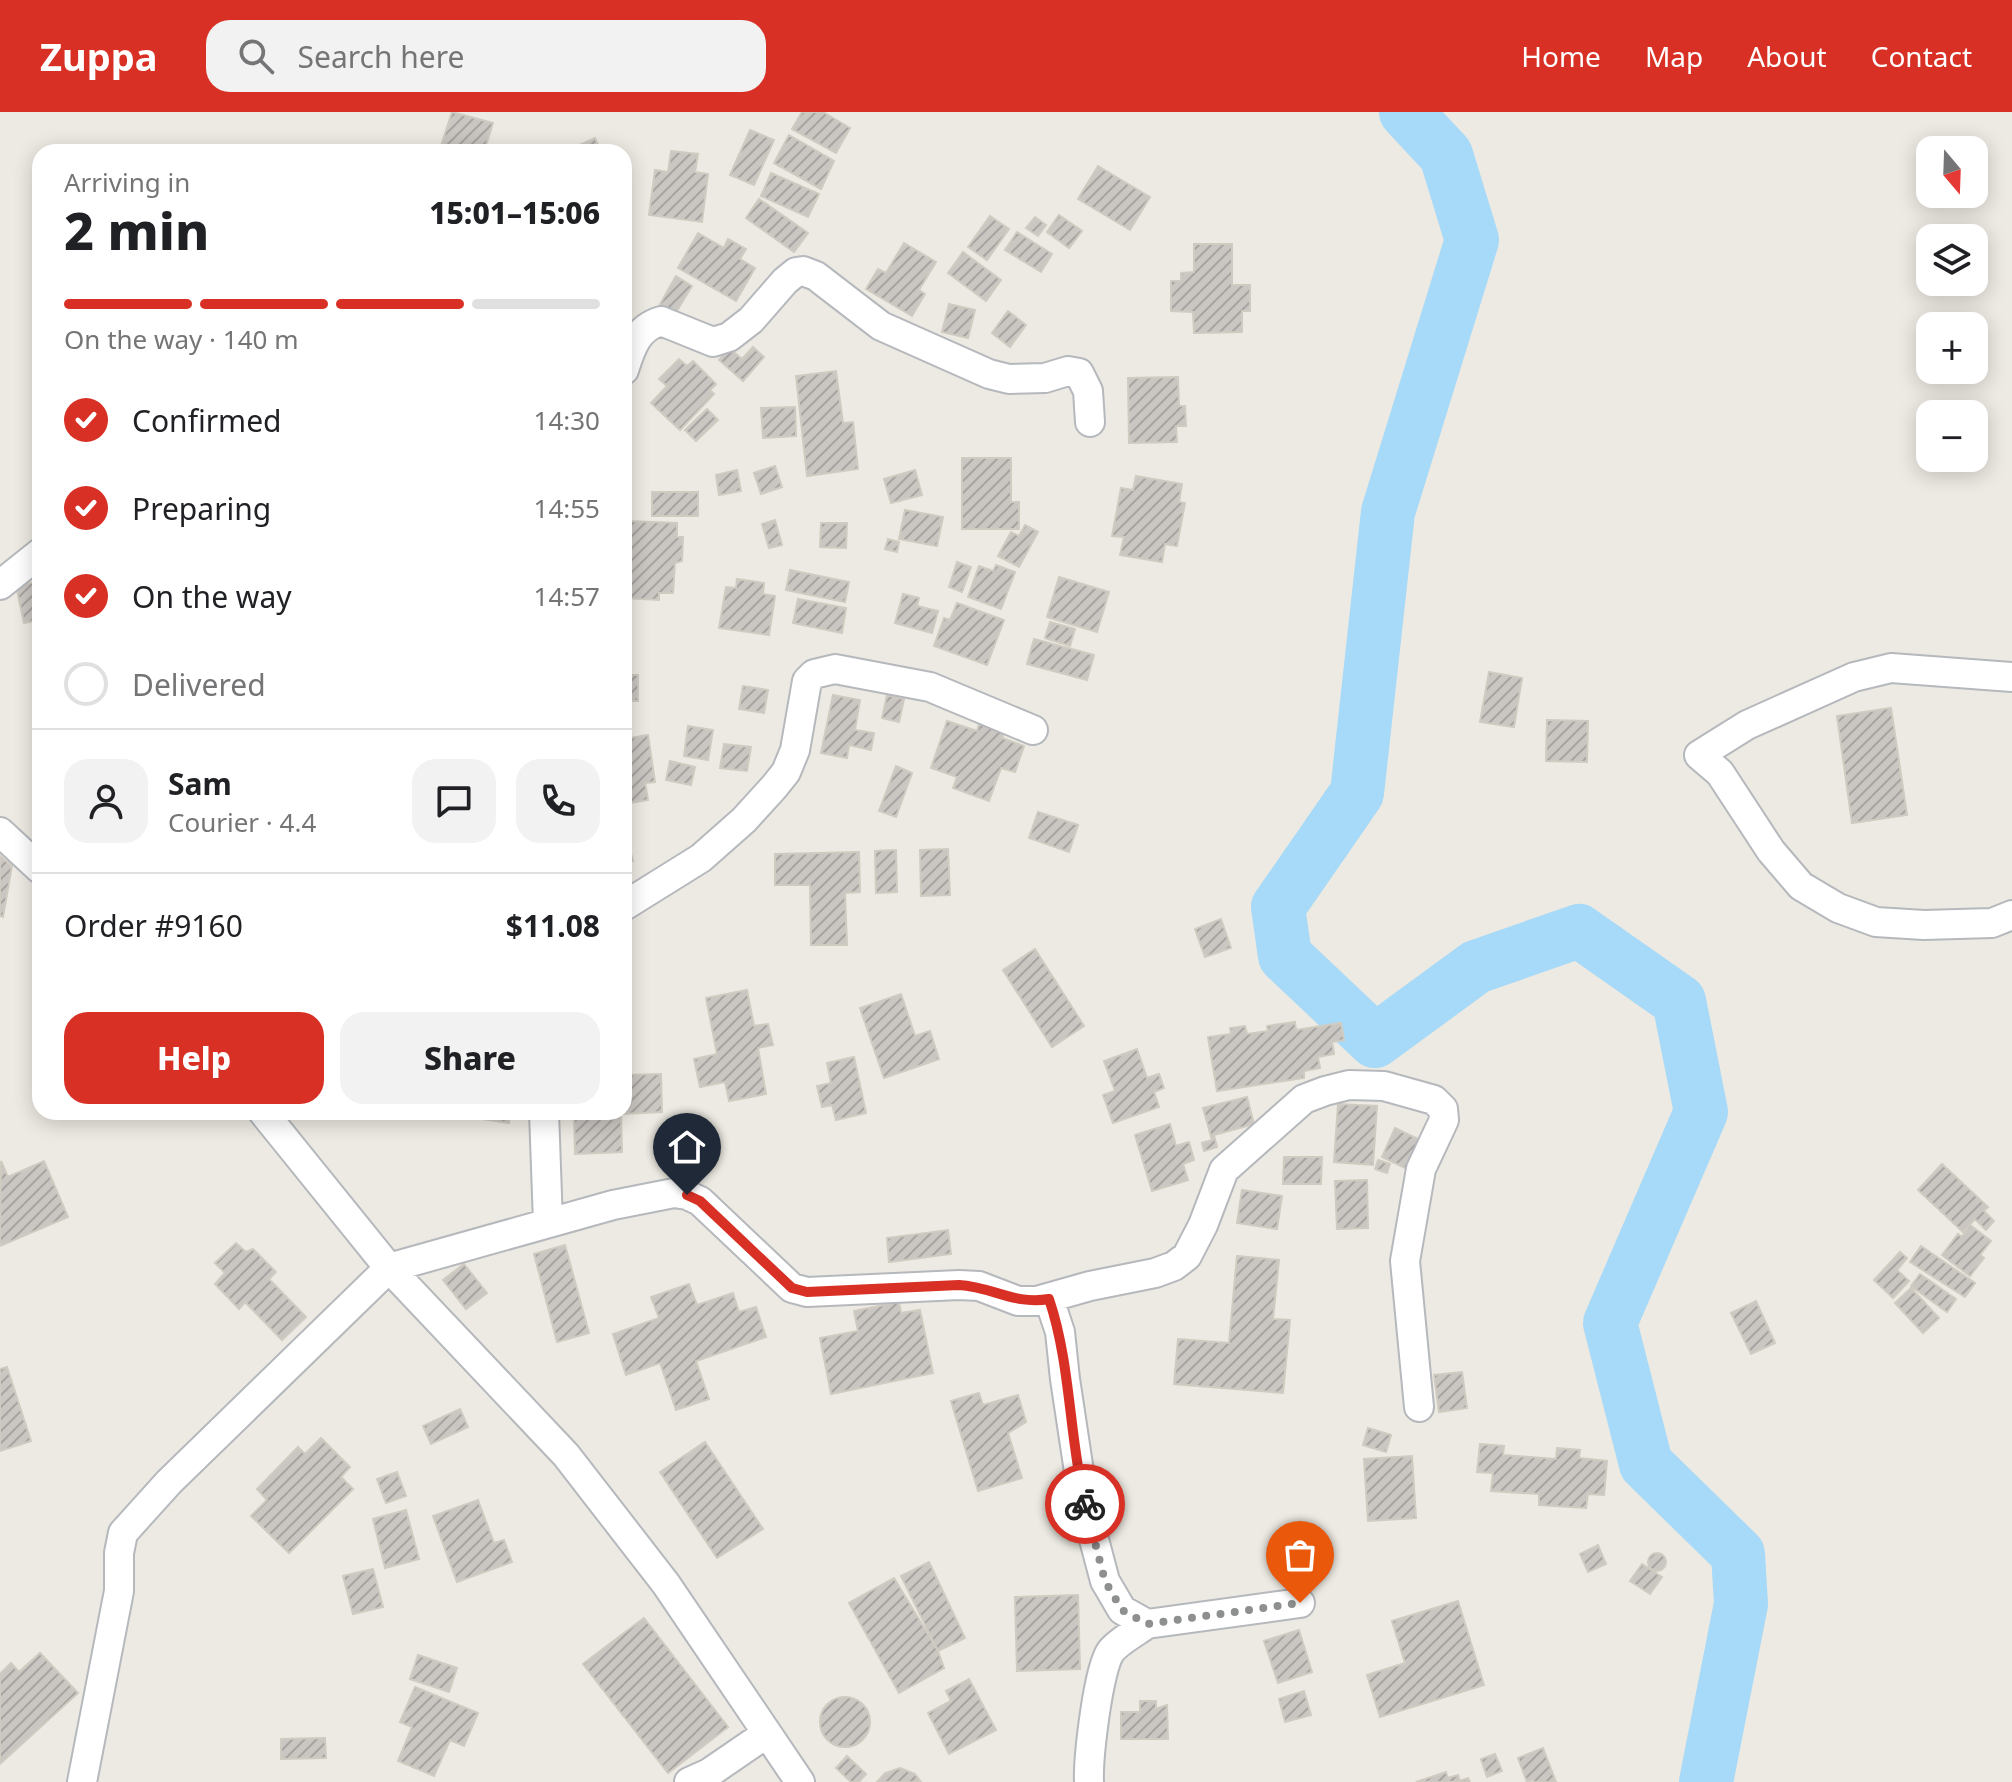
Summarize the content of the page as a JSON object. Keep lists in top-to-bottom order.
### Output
{
  "north": "bottom",
  "page": {
    "header": "Zuppa",
    "search": "Search here",
    "nav": [
      "Home",
      "Map",
      "About",
      "Contact"
    ],
    "map_buttons": ["+", "−"],
    "heading": ["2 min", "Arriving in", "15:01–15:06"],
    "panel": [
      "Sam",
      "Courier · 4.4",
      "Order #9160",
      "$11.08"
    ],
    "bar": "On the way · 140 m",
    "list": [
      ["Confirmed", "14:30"],
      ["Preparing", "14:55"],
      ["On the way", "14:57"],
      "Delivered"
    ],
    "buttons": ["Help", "Share"]
  }
}
